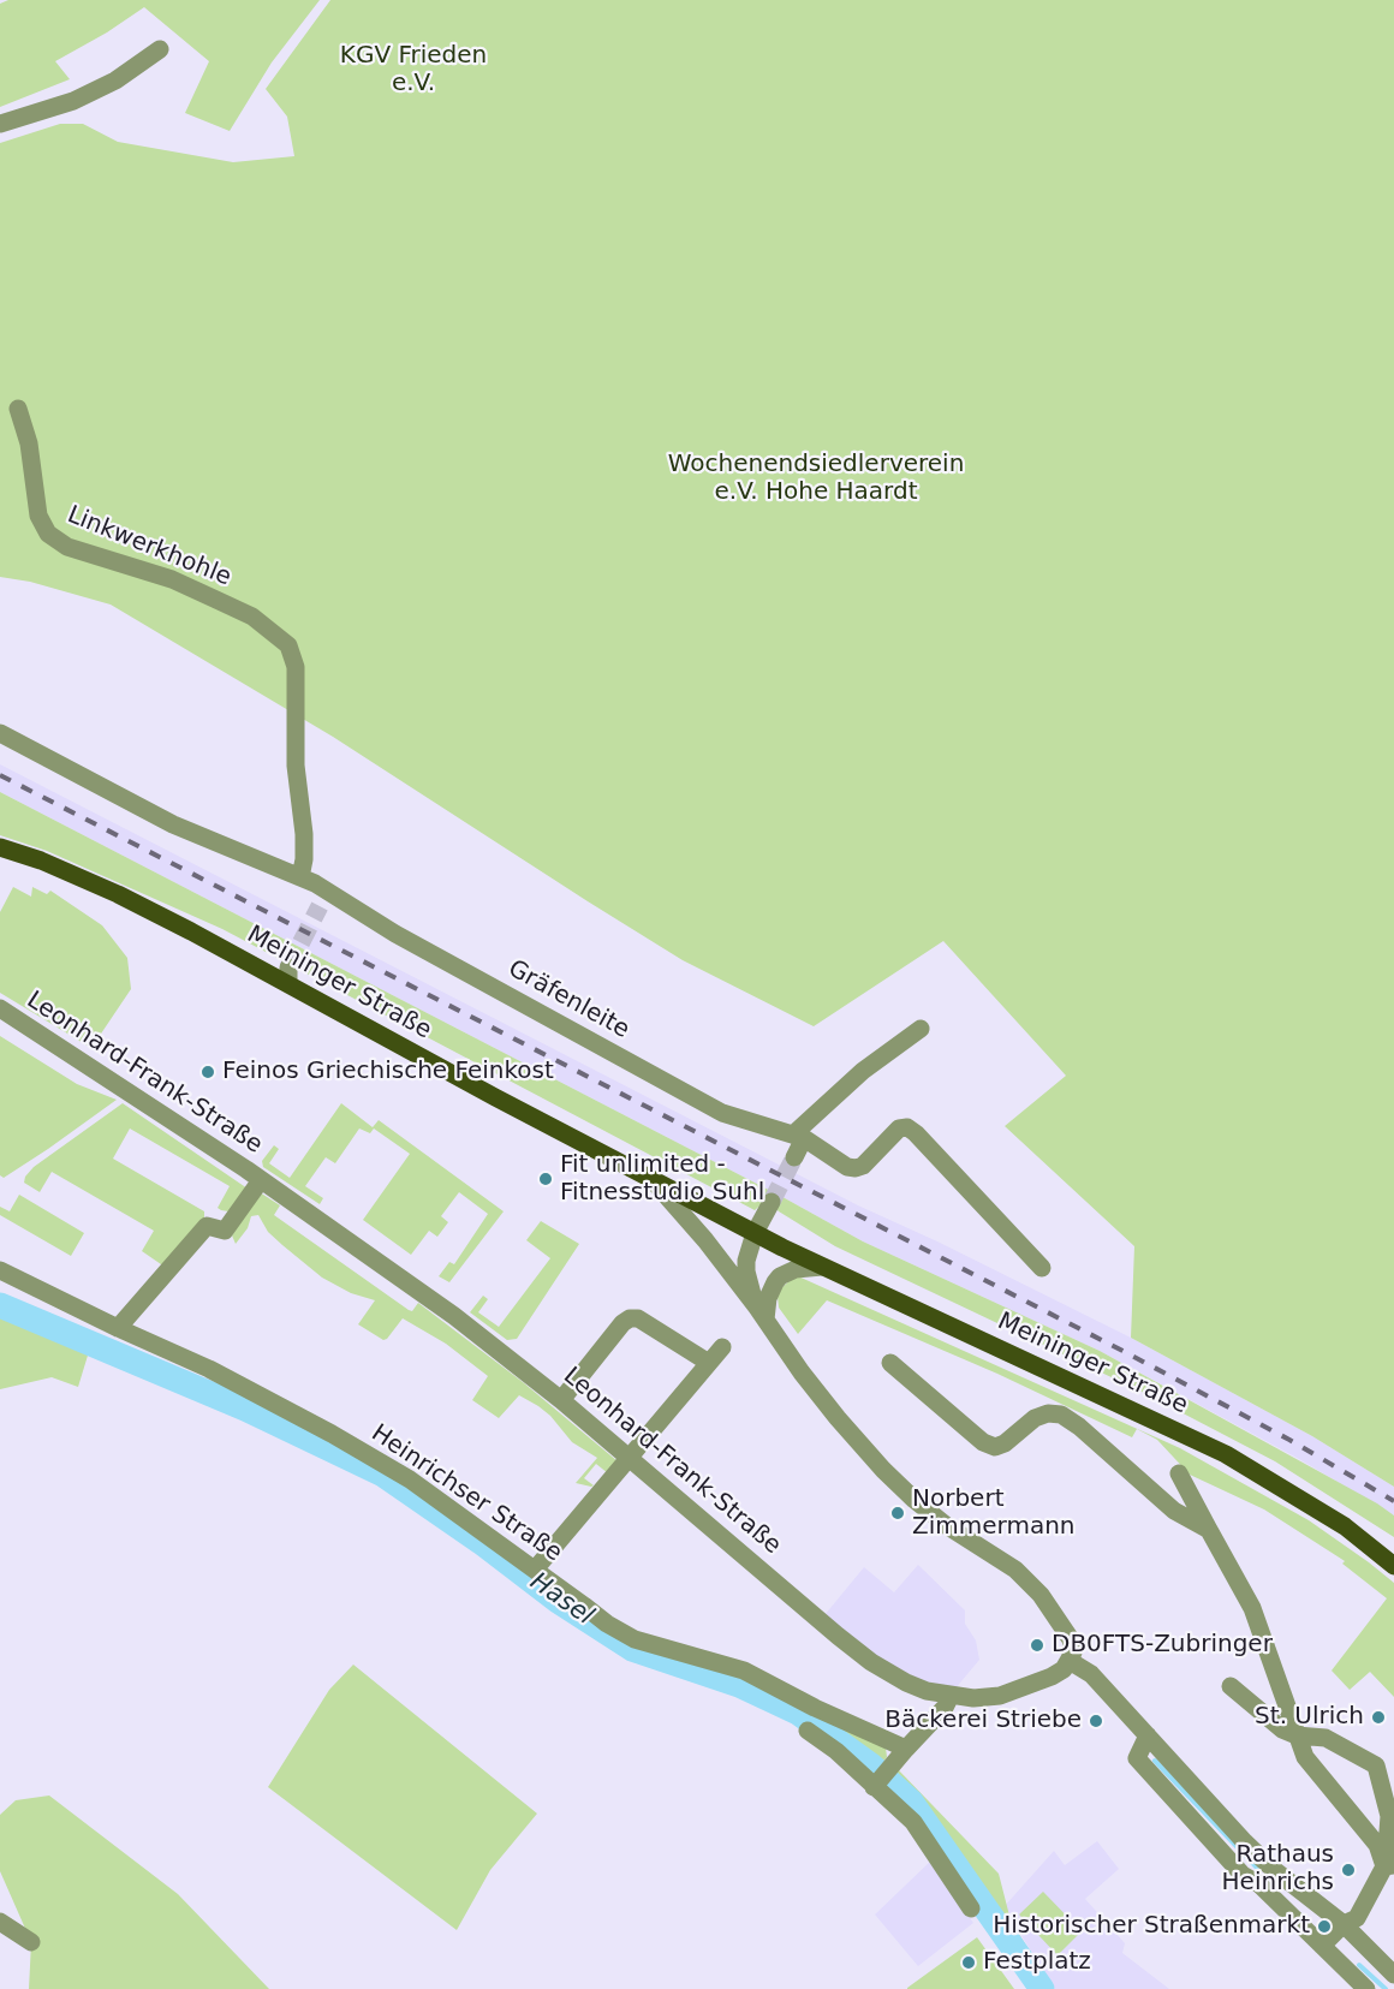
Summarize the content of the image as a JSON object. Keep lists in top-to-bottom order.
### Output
{
  "streets": {
    "main road": ["Meininger Straße"],
    "street": [
      "Linkwerkhohle",
      "Gräfenleite",
      "Leonhard-Frank-Straße",
      "Heinrichser Straße"
    ]
  },
  "crossings": [
    ["Linkwerkhohle", "Gräfenleite"],
    ["Meininger Straße", "Leonhard-Frank-Straße"],
    ["Leonhard-Frank-Straße", "Heinrichser Straße"]
  ],
  "water": ["Hasel"],
  "parks": ["KGV Frieden e.V.", "Wochenendsiedlerverein e.V. Hohe Haardt"],
  "places": [
    "Feinos Griechische Feinkost",
    "Fit unlimited - Fitnesstudio Suhl",
    "Norbert Zimmermann",
    "DB0FTS-Zubringer",
    "St. Ulrich",
    "Bäckerei Striebe",
    "Rathaus Heinrichs",
    "Historischer Straßenmarkt",
    "Festplatz"
  ]
}
